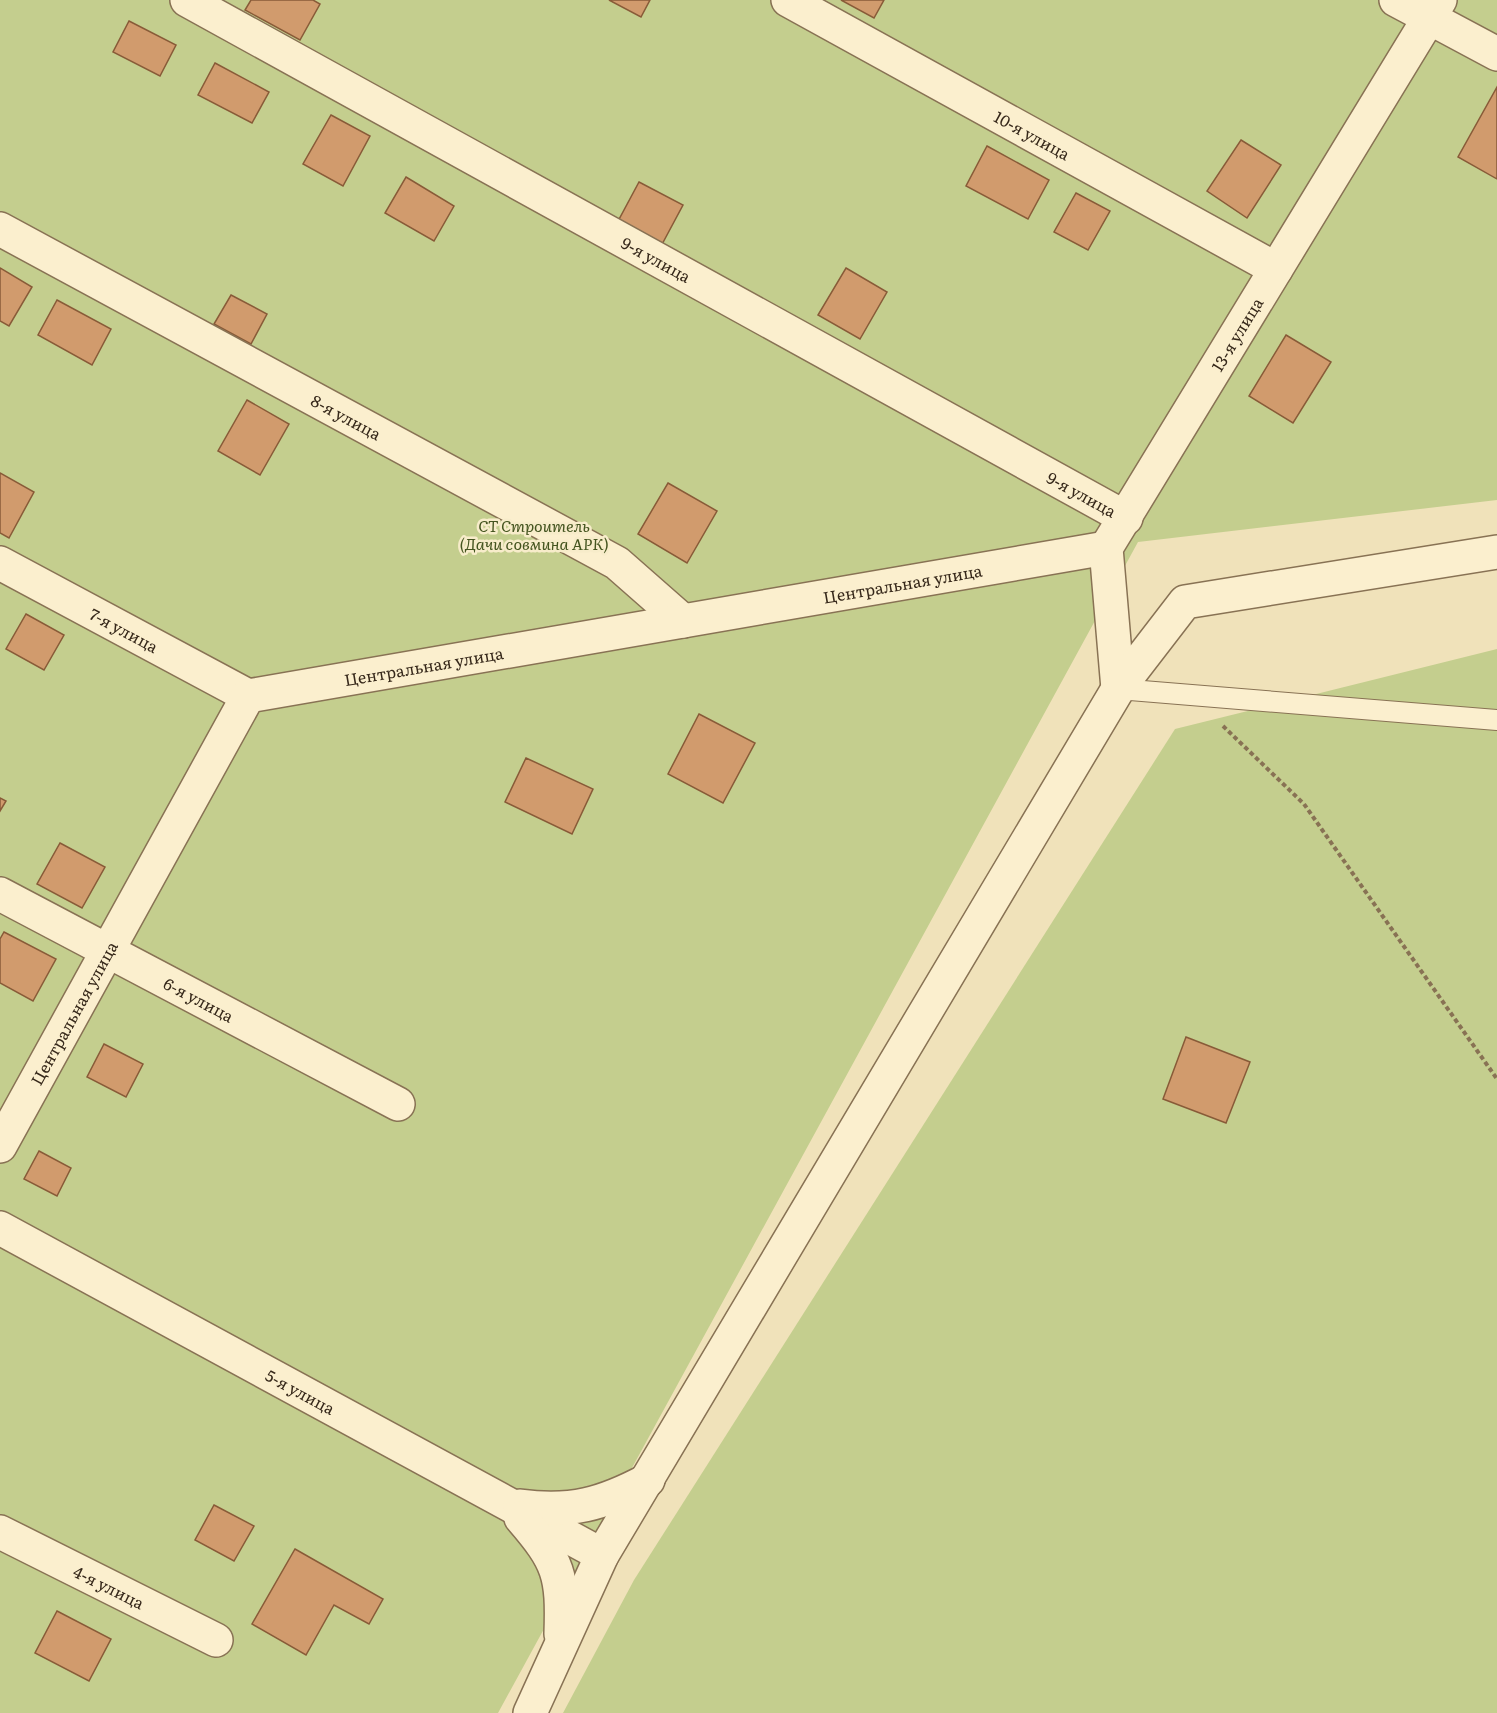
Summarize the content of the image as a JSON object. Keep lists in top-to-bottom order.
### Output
{
  "streets": {
    "street": [
      "10-я улица",
      "9-я улица",
      "13-я улица",
      "8-я улица",
      "Центральная улица",
      "7-я улица",
      "6-я улица",
      "5-я улица",
      "4-я улица"
    ]
  },
  "crossings": [
    ["10-я улица", "13-я улица"],
    ["9-я улица", "13-я улица"],
    ["13-я улица", "Центральная улица"],
    ["8-я улица", "Центральная улица"],
    ["Центральная улица", "7-я улица"],
    ["Центральная улица", "6-я улица"]
  ],
  "parks": ["СТ Строитель (Дачи совмина АРК)"]
}
